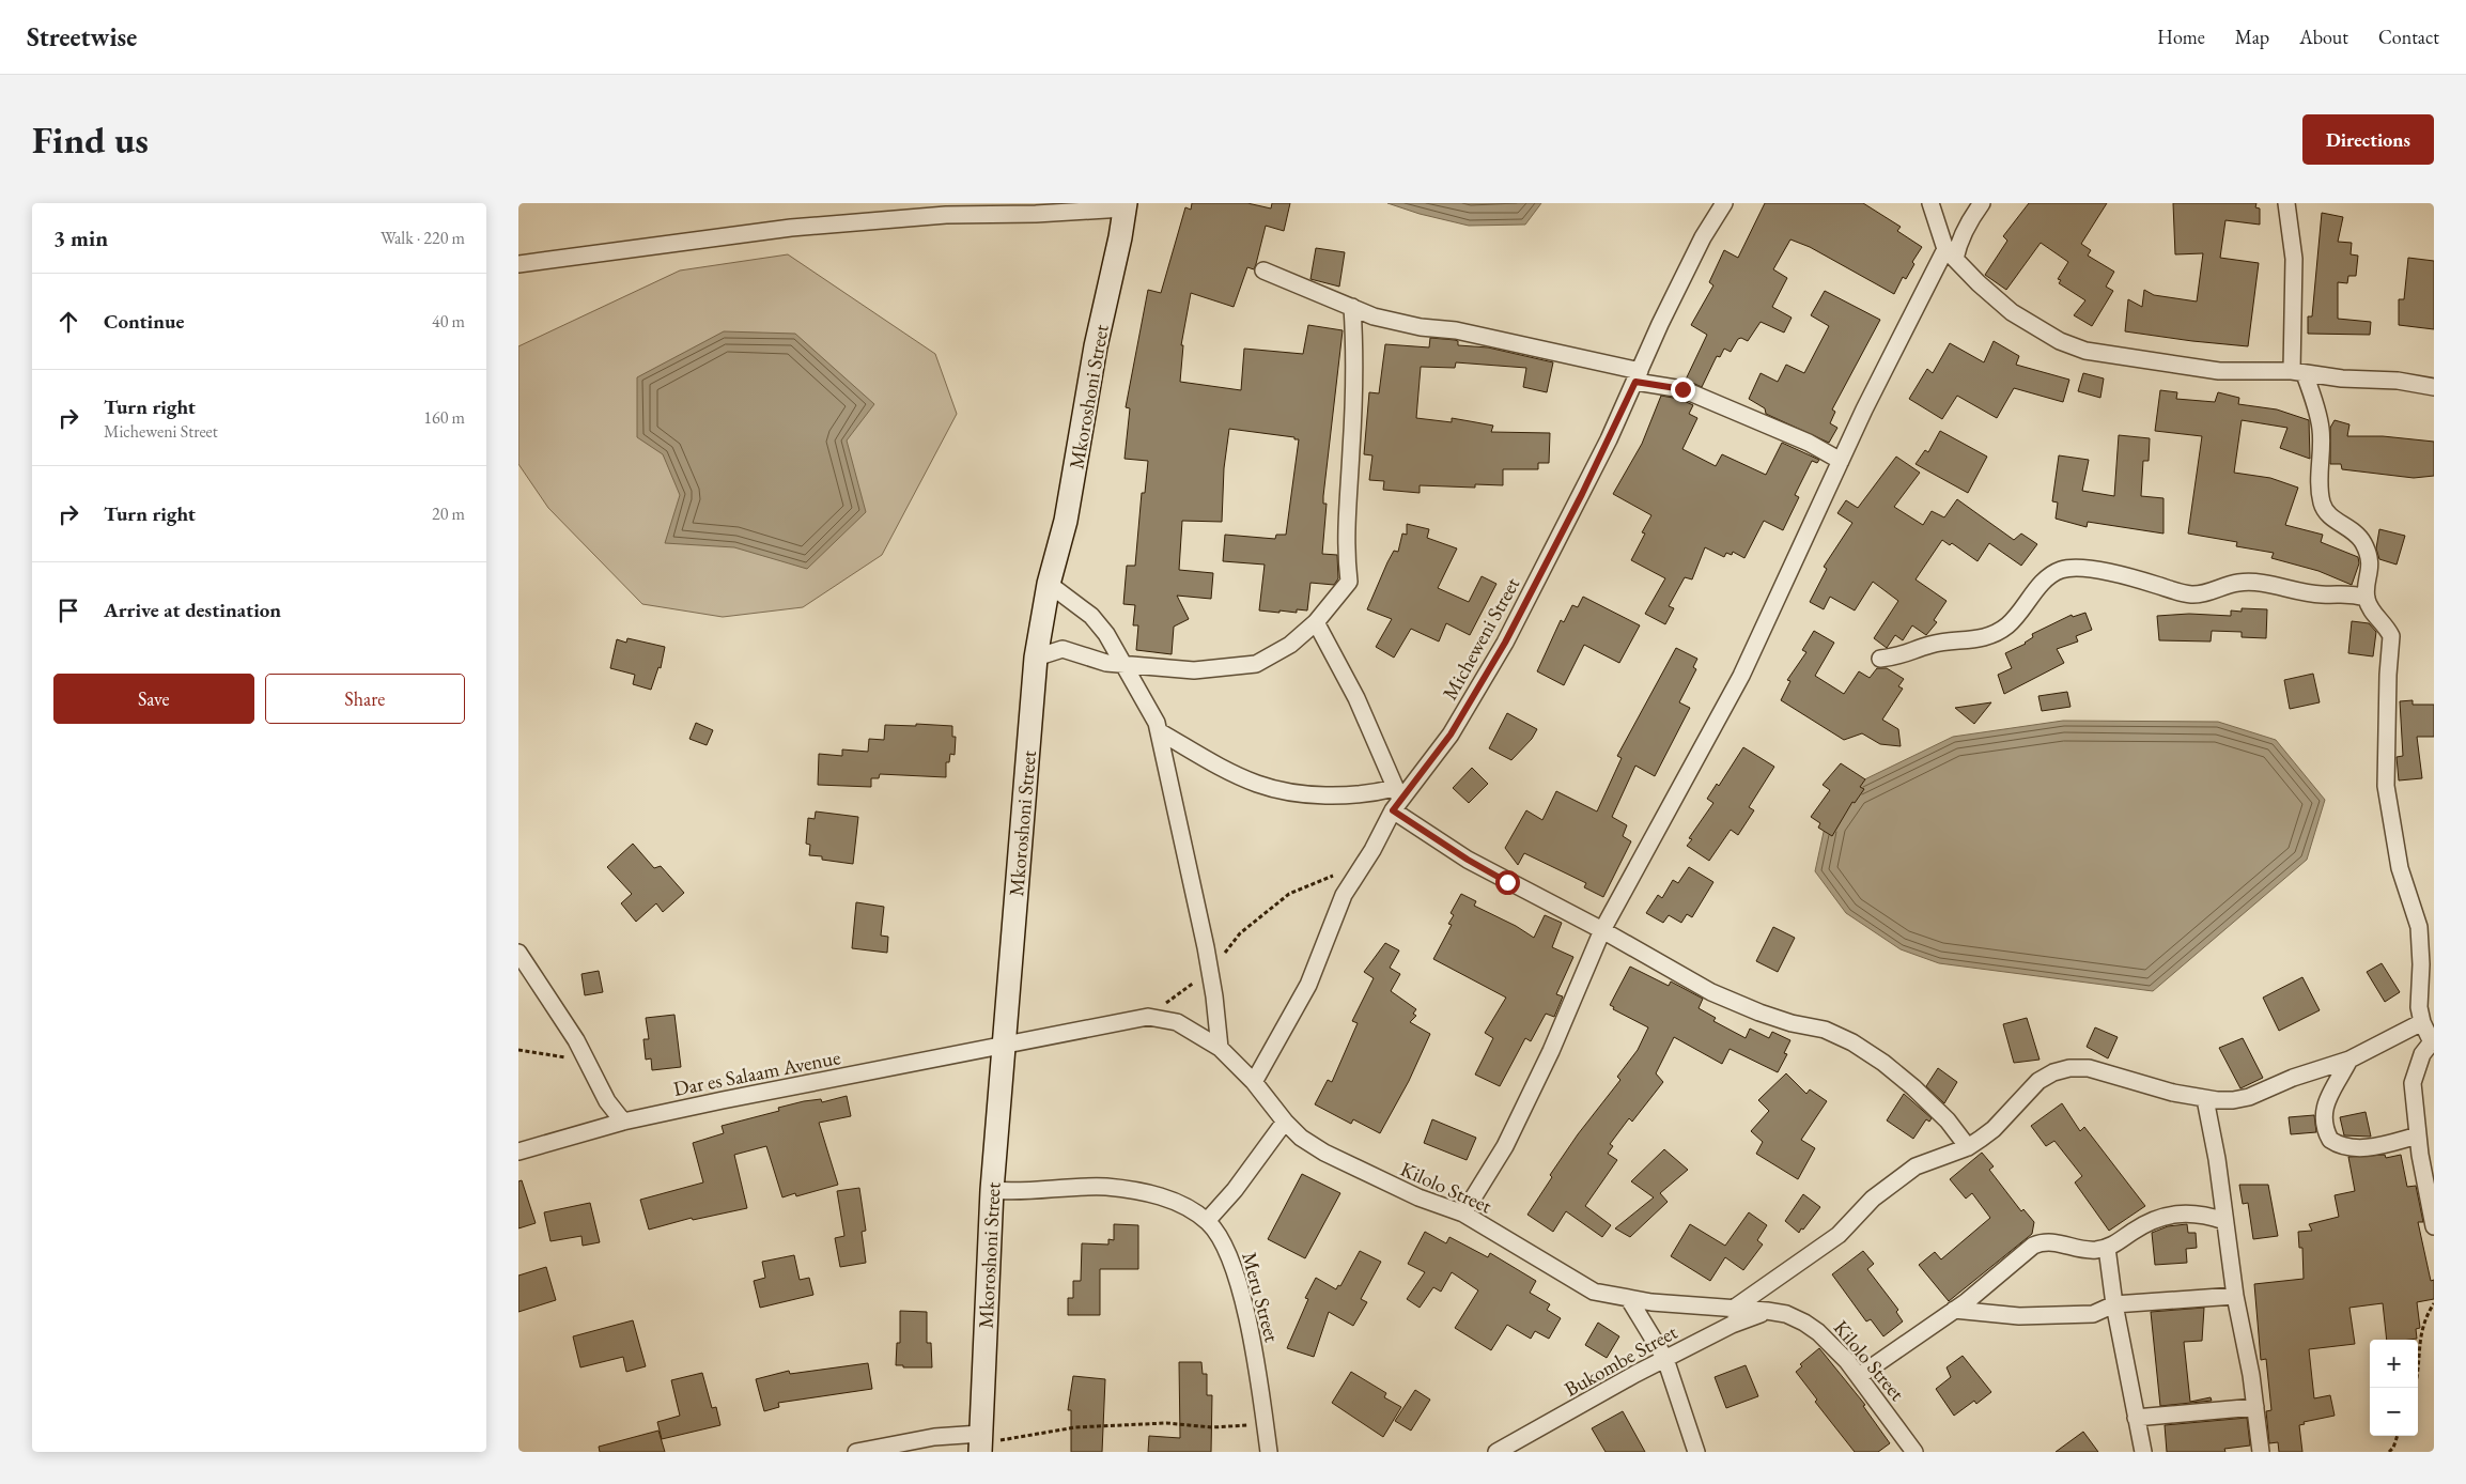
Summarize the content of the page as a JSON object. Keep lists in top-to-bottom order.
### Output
{
  "streets": {
    "street": [
      "Mkoroshoni Street",
      "Micheweni Street",
      "Dar es Salaam Avenue",
      "Kilolo Street",
      "Meru Street",
      "Bukombe Street"
    ]
  },
  "crossings": [
    ["Mkoroshoni Street", "Dar es Salaam Avenue"],
    ["Mkoroshoni Street", "Kilolo Street"],
    ["Mkoroshoni Street", "Meru Street"],
    ["Micheweni Street", "Kilolo Street"],
    ["Dar es Salaam Avenue", "Kilolo Street"],
    ["Kilolo Street", "Bukombe Street"]
  ],
  "page": {
    "header": "Streetwise",
    "nav": [
      "Home",
      "Map",
      "About",
      "Contact"
    ],
    "buttons": [
      "Directions",
      ["Save", "Share"]
    ],
    "title": "Find us",
    "heading": ["3 min", "Walk · 220 m"],
    "list": [
      ["Continue", "40 m"],
      ["Turn right", "Micheweni Street", "160 m"],
      ["Turn right", "20 m"],
      "Arrive at destination"
    ],
    "map_buttons": ["+", "−"]
  }
}
